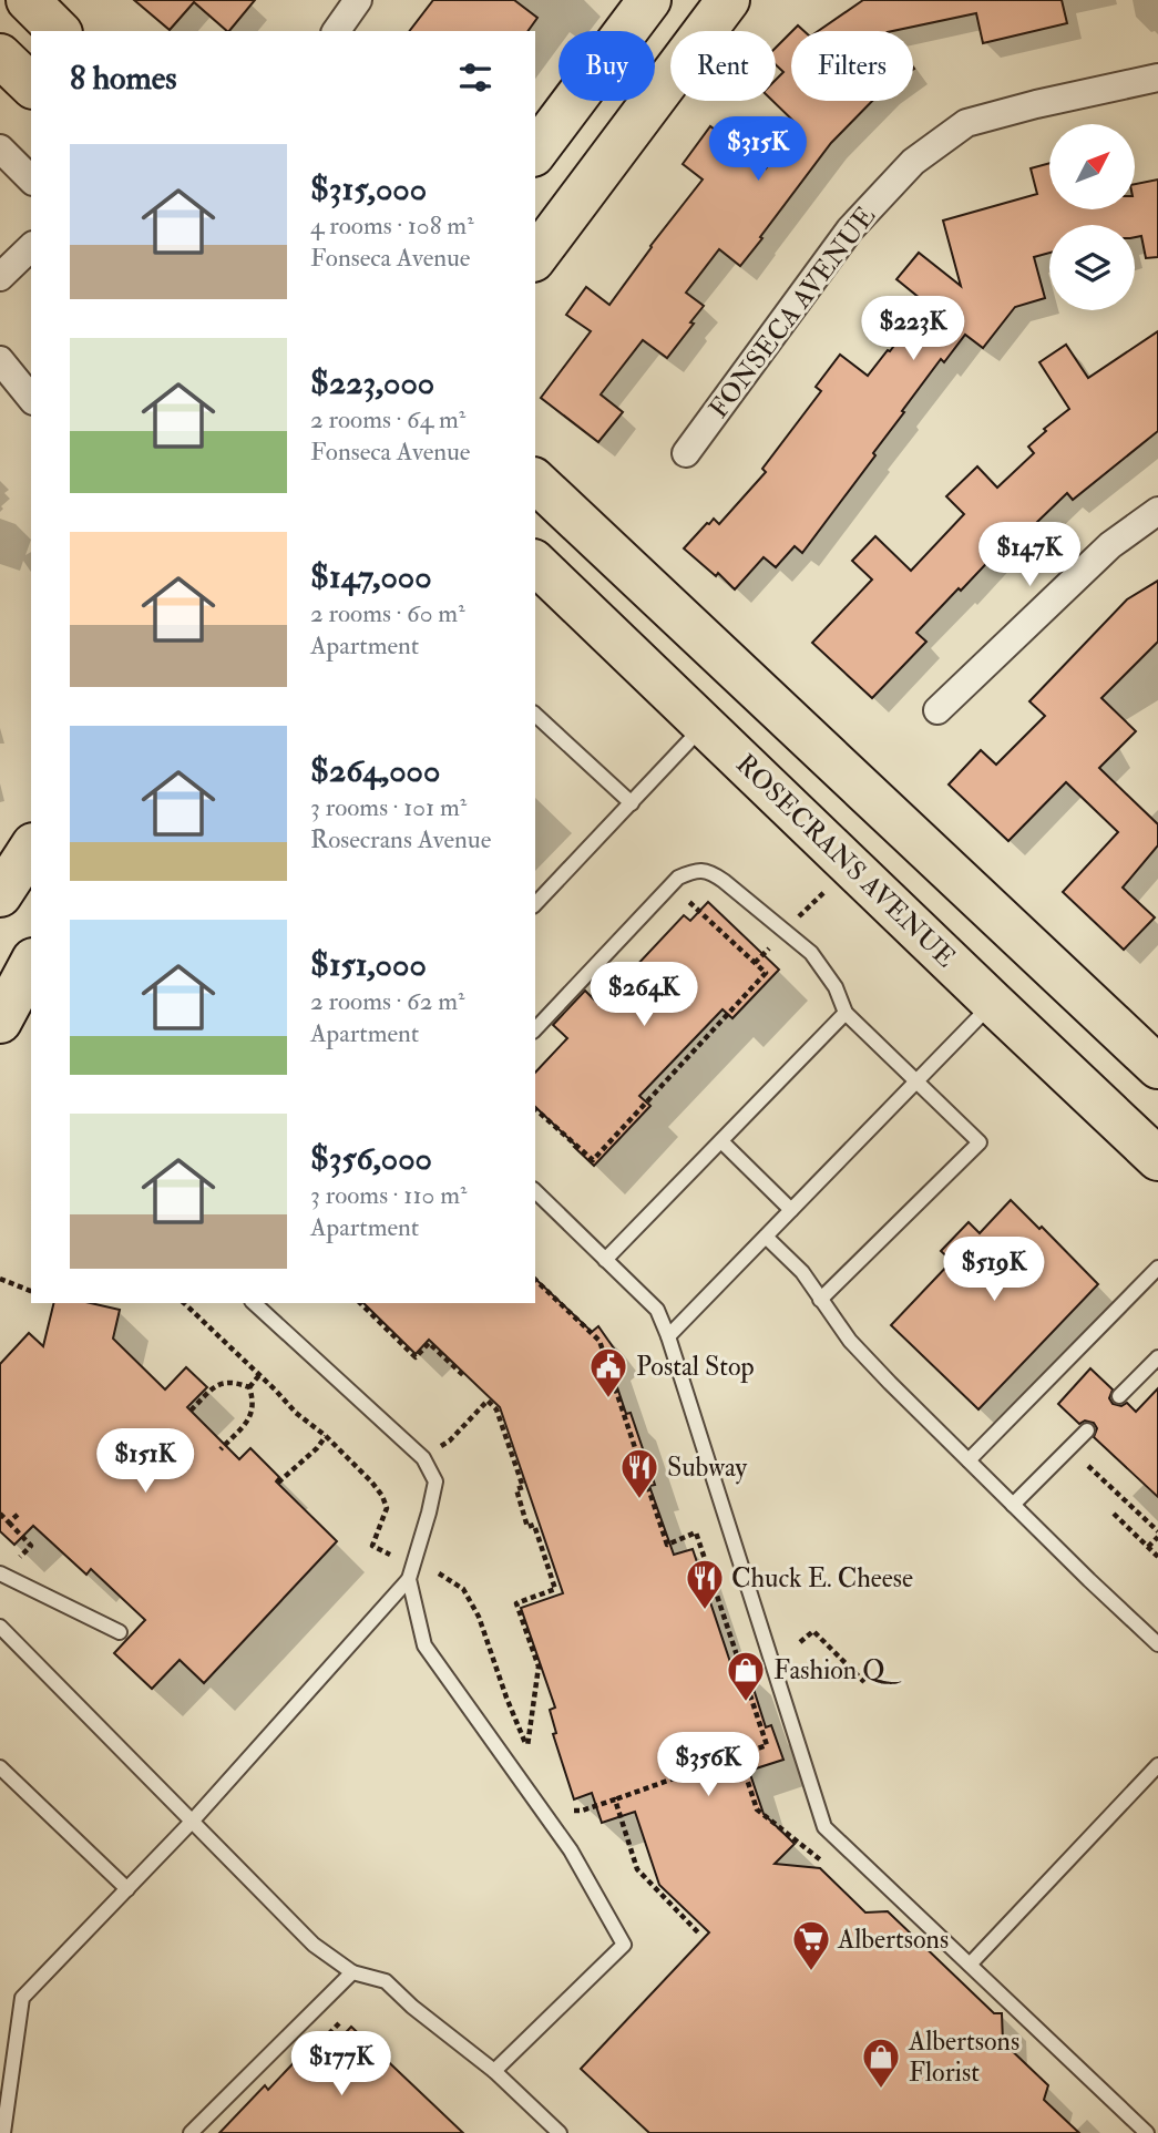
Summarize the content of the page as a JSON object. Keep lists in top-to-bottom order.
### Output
{
  "streets": {
    "main road": ["ROSECRANS AVENUE"],
    "street": ["FONSECA AVENUE"]
  },
  "places": {
    "public building": ["Postal Stop"],
    "restaurant": ["Subway", "Chuck E. Cheese"],
    "shop": ["Fashion Q", "Albertsons Florist"],
    "supermarket": ["Albertsons"]
  },
  "north": "top right",
  "page": {
    "chip": ["Buy", "Rent", "Filters"],
    "heading": "8 homes",
    "price": [
      "$315K",
      "$223K",
      "$147K",
      "$264K",
      "$519K",
      "$151K",
      "$356K",
      "$177K"
    ],
    "list": [
      {
        "name": "$315,000",
        "note": "4 rooms · 108 m² · Fonseca Avenue"
      },
      {
        "name": "$223,000",
        "note": "2 rooms · 64 m² · Fonseca Avenue"
      },
      {
        "name": "$147,000",
        "note": "2 rooms · 60 m² · Apartment"
      },
      {
        "name": "$264,000",
        "note": "3 rooms · 101 m² · Rosecrans Avenue"
      },
      {
        "name": "$151,000",
        "note": "2 rooms · 62 m² · Apartment"
      },
      {
        "name": "$356,000",
        "note": "3 rooms · 110 m² · Apartment"
      }
    ]
  }
}
